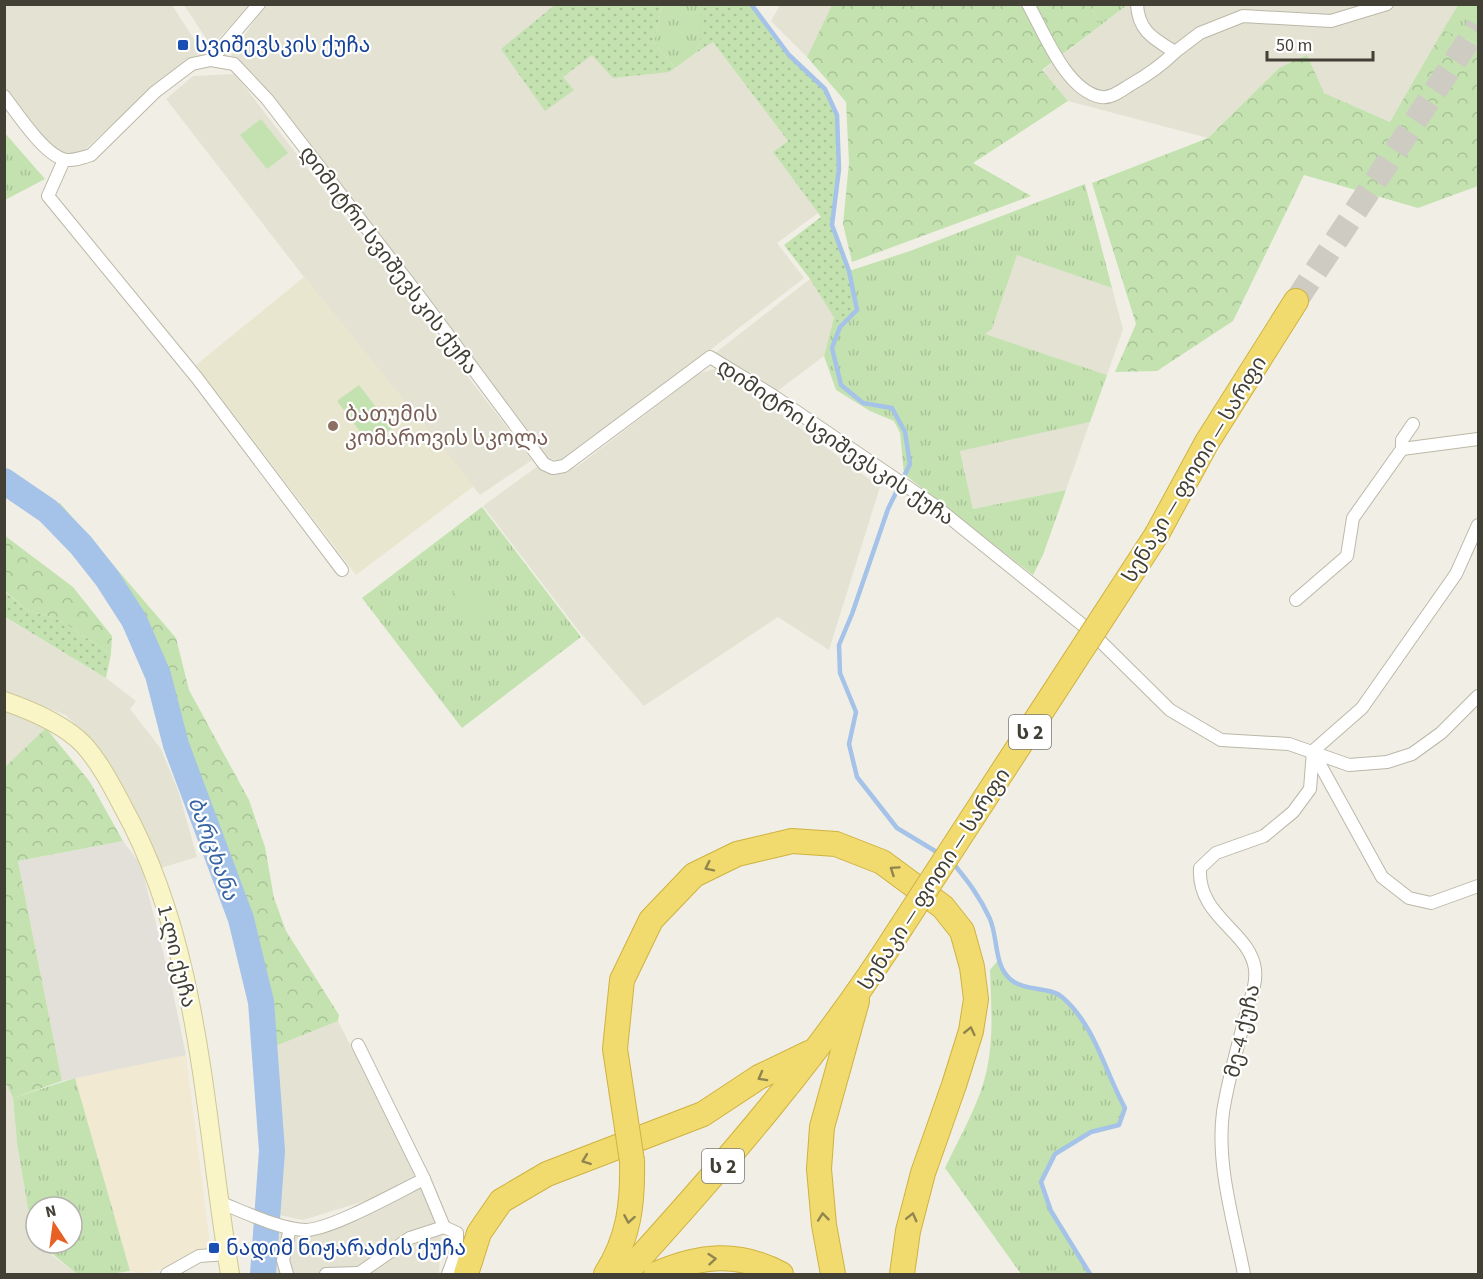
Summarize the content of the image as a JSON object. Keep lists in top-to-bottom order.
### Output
{
  "streets": {
    "highway": ["სენაკი — ფოთი — სარფი", "ს 2"],
    "main road": ["1-ლი ქუჩა"],
    "street": ["დიმიტრი სვიშევსკის ქუჩა", "მე-4 ქუჩა"]
  },
  "crossings": [
    ["დიმიტრი სვიშევსკის ქუჩა", "მე-4 ქუჩა"]
  ],
  "water": ["ბარცხანა"],
  "places": {
    "transit": ["სვიშევსკის ქუჩა", "ნადიმ ნიჟარაძის ქუჩა"],
    "other": ["ბათუმის კომაროვის სკოლა"]
  },
  "scale_bar": "50 m",
  "north": "top"
}
